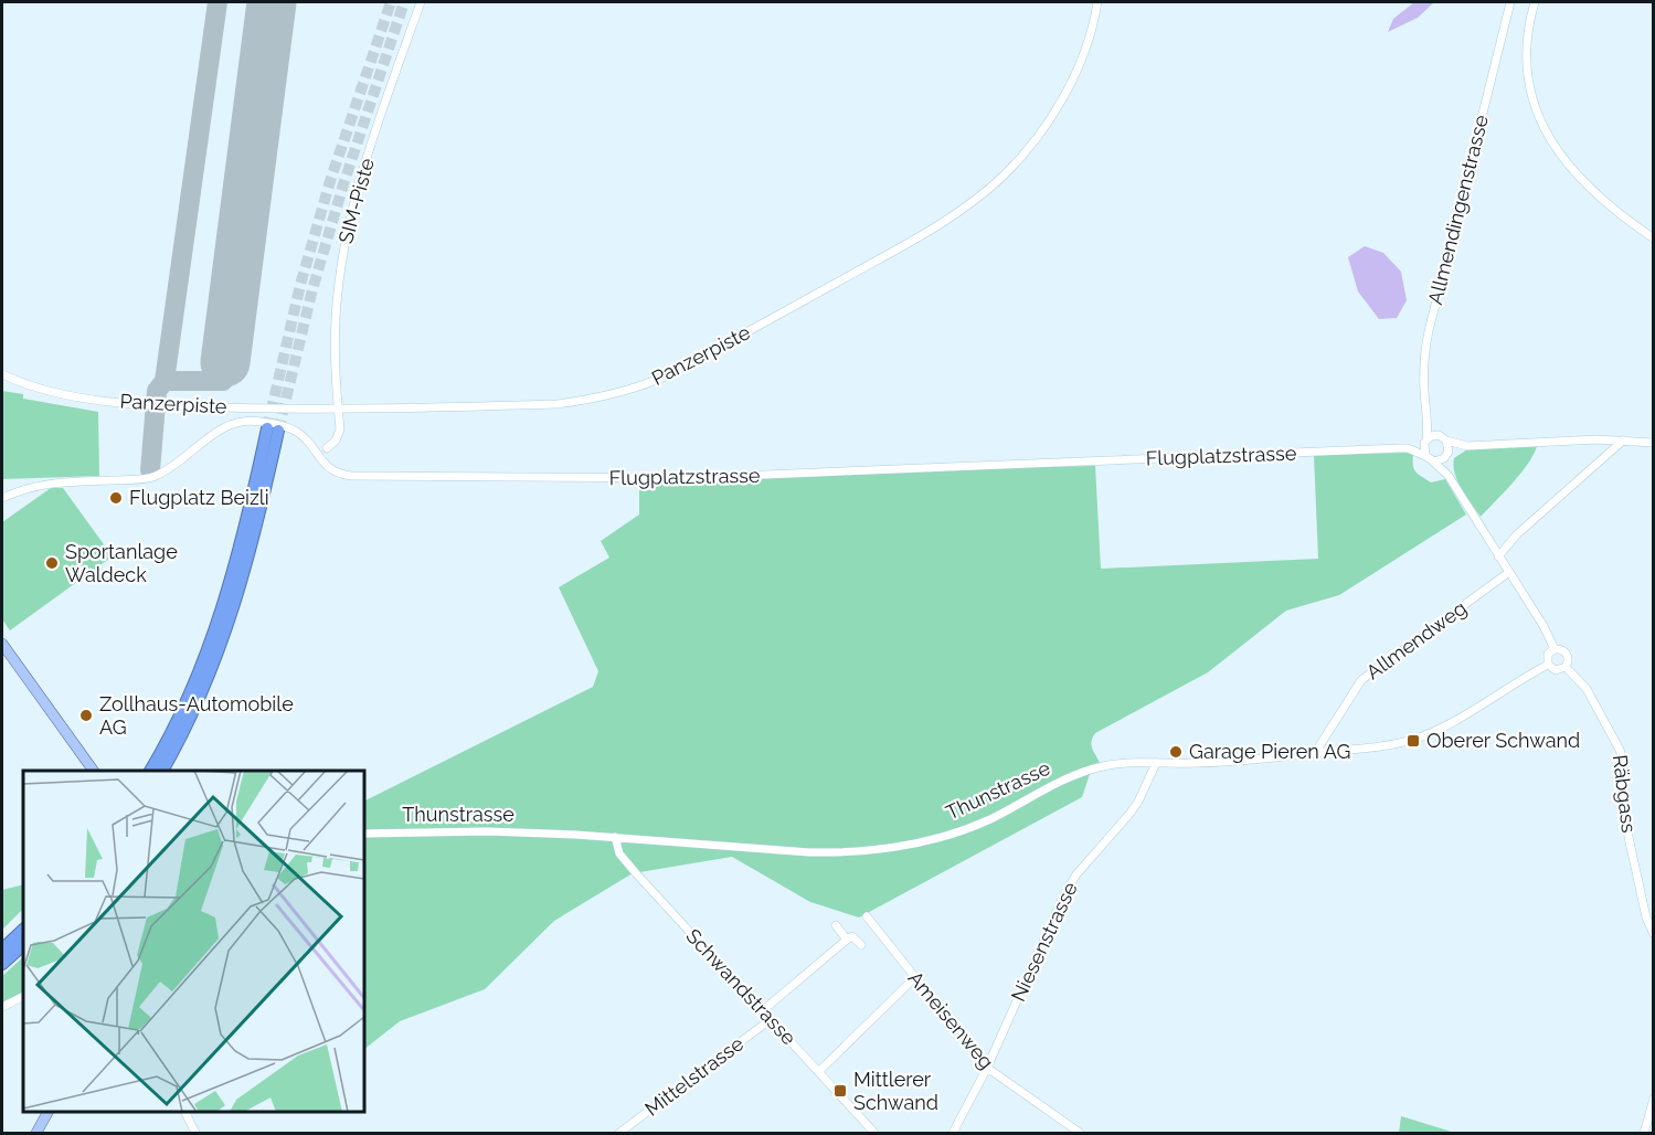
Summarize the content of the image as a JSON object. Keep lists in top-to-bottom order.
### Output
{
  "streets": {
    "street": [
      "SIM-Piste",
      "Allmendingenstrasse",
      "Panzerpiste",
      "Flugplatzstrasse",
      "Allmendweg",
      "Thunstrasse",
      "Räbgass",
      "Niesenstrasse",
      "Schwandstrasse",
      "Ameisenweg",
      "Mittelstrasse"
    ]
  },
  "crossings": [
    ["SIM-Piste", "Panzerpiste"],
    ["Allmendingenstrasse", "Flugplatzstrasse"],
    ["Allmendweg", "Thunstrasse"],
    ["Thunstrasse", "Räbgass"],
    ["Thunstrasse", "Niesenstrasse"],
    ["Thunstrasse", "Schwandstrasse"],
    ["Niesenstrasse", "Ameisenweg"],
    ["Schwandstrasse", "Mittelstrasse"]
  ],
  "places": {
    "other": [
      "Flugplatz Beizli",
      "Sportanlage Waldeck",
      "Zollhaus-Automobile AG",
      "Garage Pieren AG"
    ],
    "transit": ["Oberer Schwand", "Mittlerer Schwand"]
  }
}
